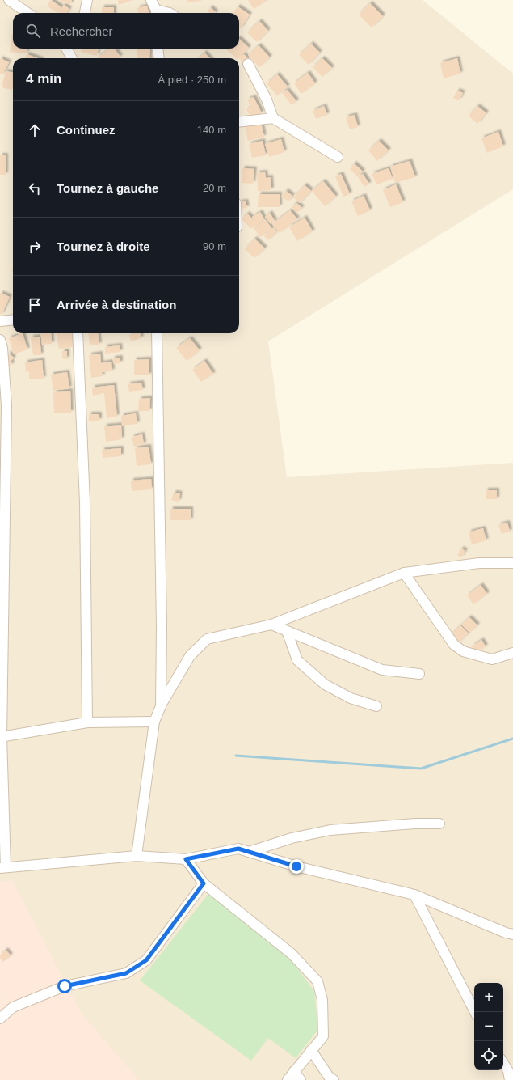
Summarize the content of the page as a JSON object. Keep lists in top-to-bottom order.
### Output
{
  "page": {
    "search": "Rechercher",
    "heading": ["4 min", "À pied · 250 m"],
    "list": [
      ["Continuez", "140 m"],
      ["Tournez à gauche", "20 m"],
      ["Tournez à droite", "90 m"],
      "Arrivée à destination"
    ],
    "map_buttons": ["+", "−"]
  }
}
